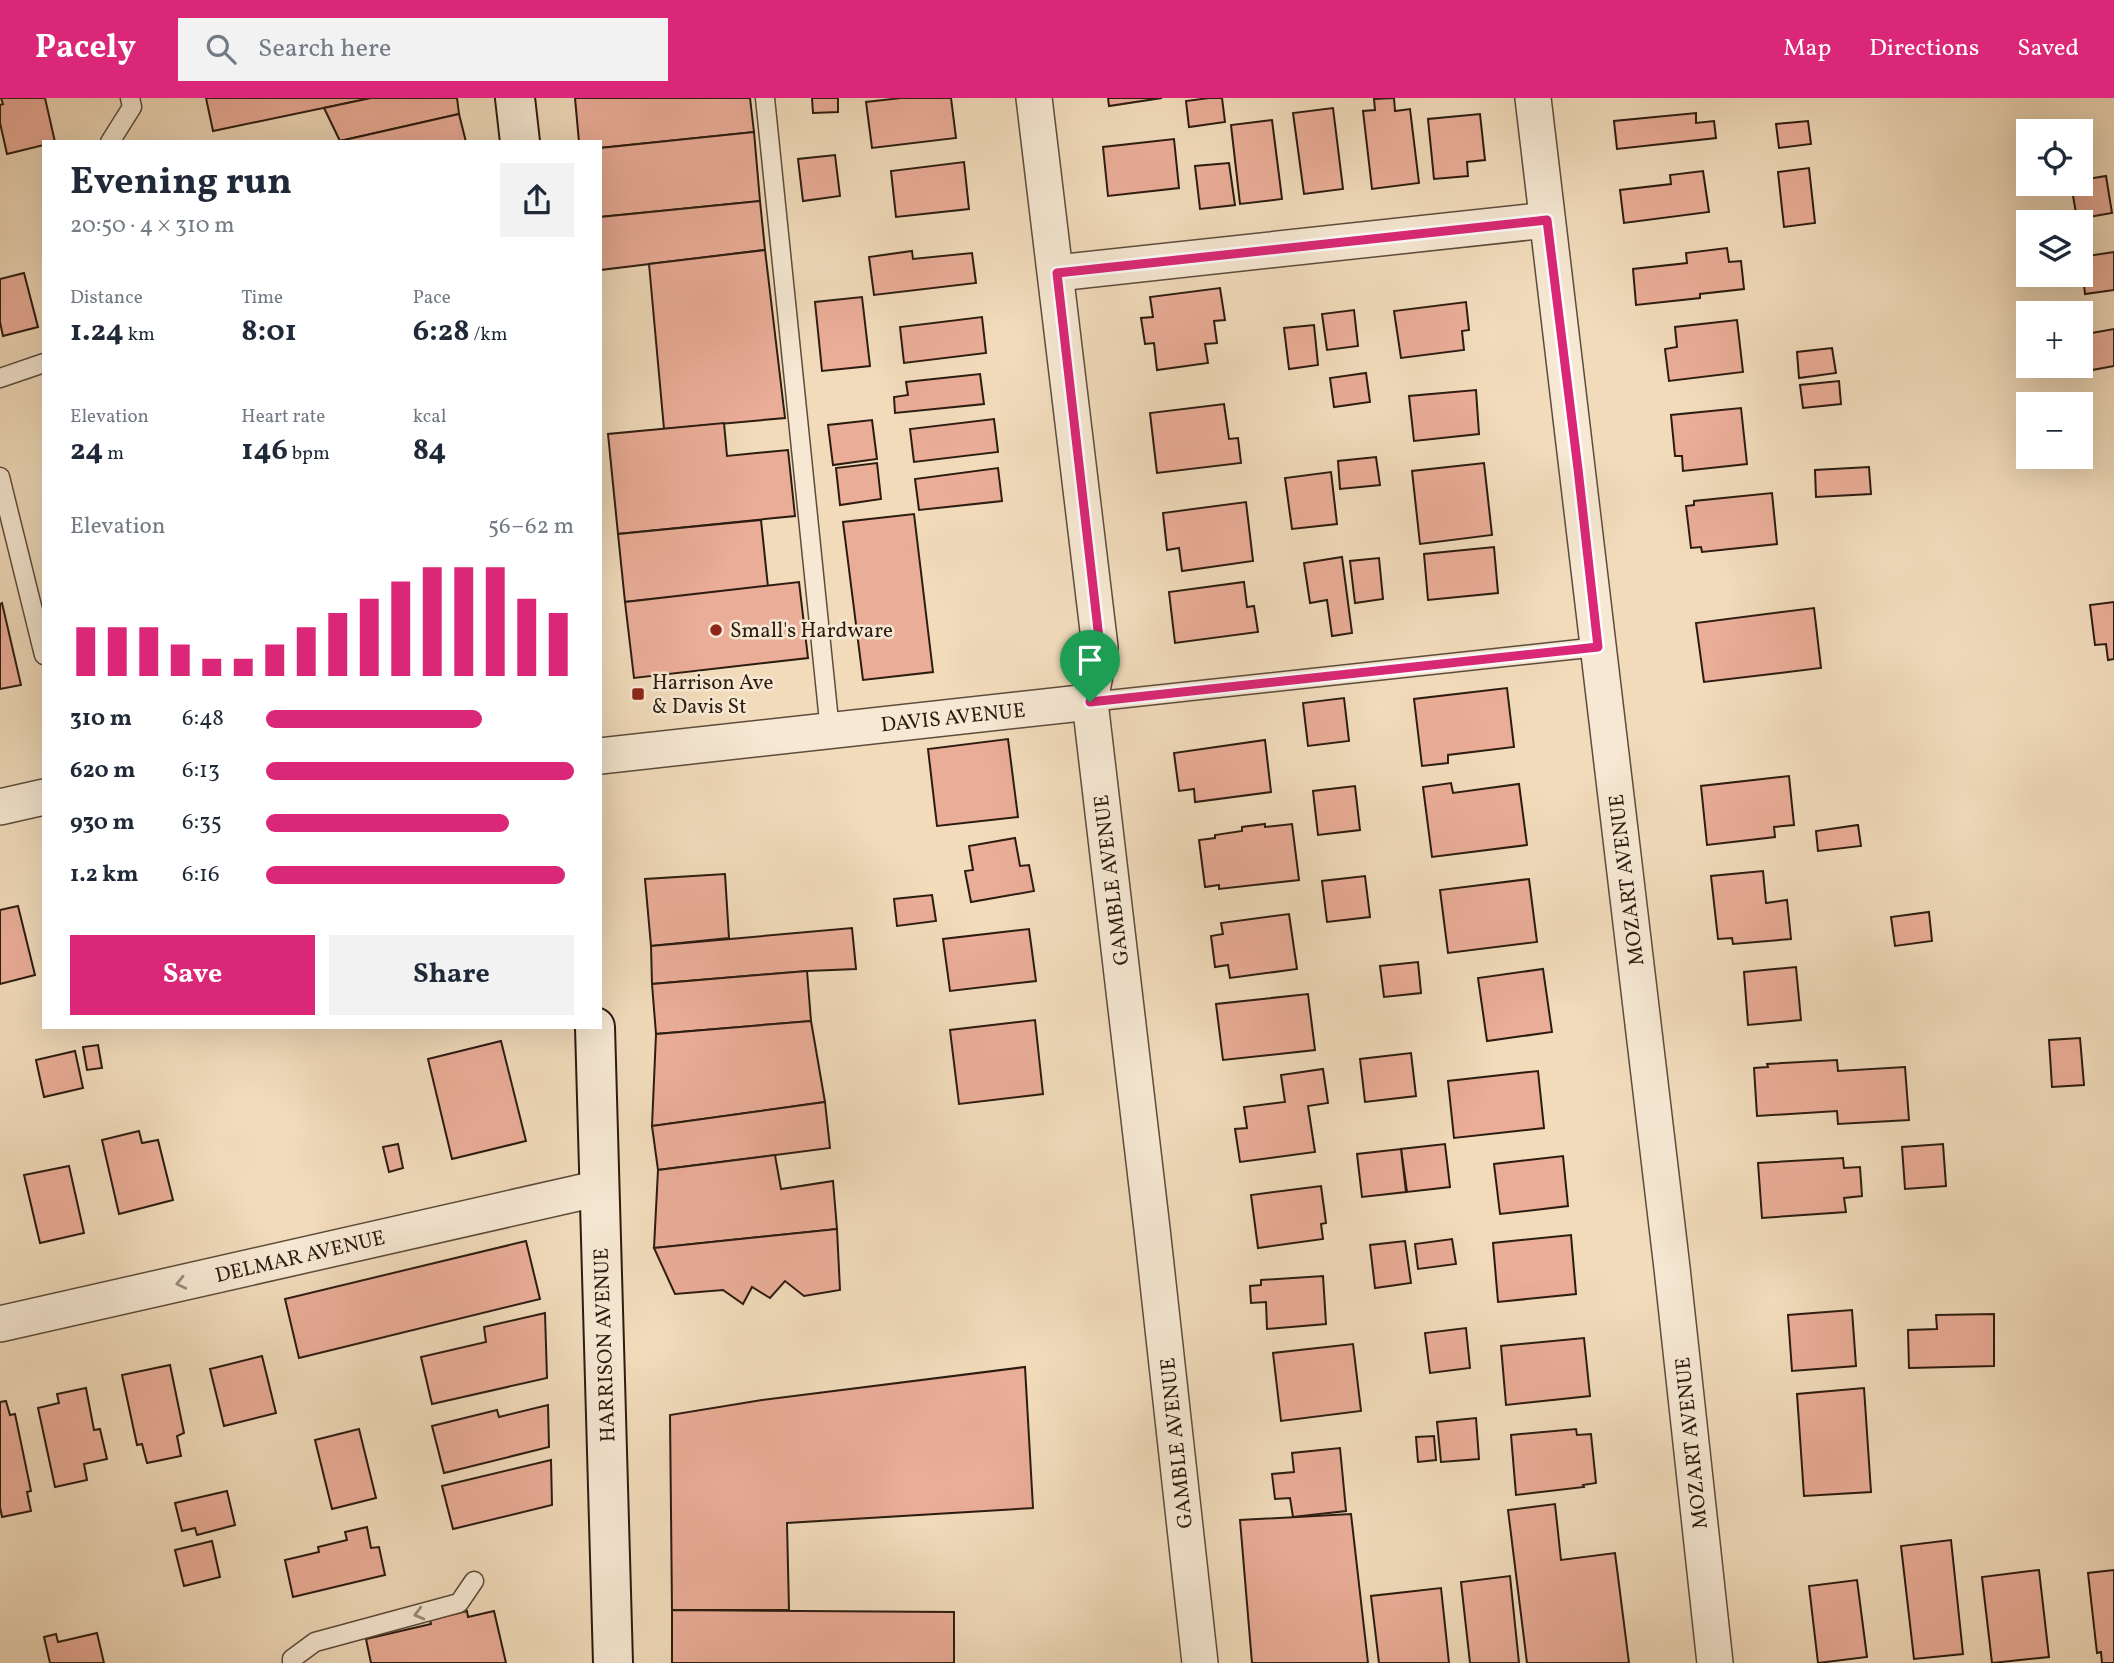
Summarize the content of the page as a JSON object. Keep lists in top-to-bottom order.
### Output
{
  "streets": {
    "main road": ["HARRISON AVENUE"],
    "street": [
      "DAVIS AVENUE",
      "GAMBLE AVENUE",
      "MOZART AVENUE",
      "DELMAR AVENUE"
    ]
  },
  "crossings": [
    ["DAVIS AVENUE", "GAMBLE AVENUE"],
    ["DAVIS AVENUE", "MOZART AVENUE"],
    ["DELMAR AVENUE", "HARRISON AVENUE"]
  ],
  "one_way": ["DELMAR AVENUE"],
  "places": {
    "other": ["Small's Hardware"],
    "transit": ["Harrison Ave & Davis St"]
  },
  "page": {
    "header": "Pacely",
    "search": "Search here",
    "nav": ["Map", "Directions", "Saved"],
    "map_buttons": ["+", "−"],
    "heading": ["Evening run", "20:50 · 4 × 310 m"],
    "stats": [
      ["Distance", "1.24 km"],
      ["Time", "8:01"],
      ["Pace", "6:28 /km"],
      ["Elevation", "24 m"],
      ["Heart rate", "146 bpm"],
      ["kcal", "84"]
    ],
    "chart": ["Elevation", "56–62 m"],
    "list": [
      {
        "name": "310 m",
        "note": "6:48"
      },
      {
        "name": "620 m",
        "note": "6:13"
      },
      {
        "name": "930 m",
        "note": "6:35"
      },
      {
        "name": "1.2 km",
        "note": "6:16"
      }
    ],
    "buttons": ["Save", "Share"]
  }
}
